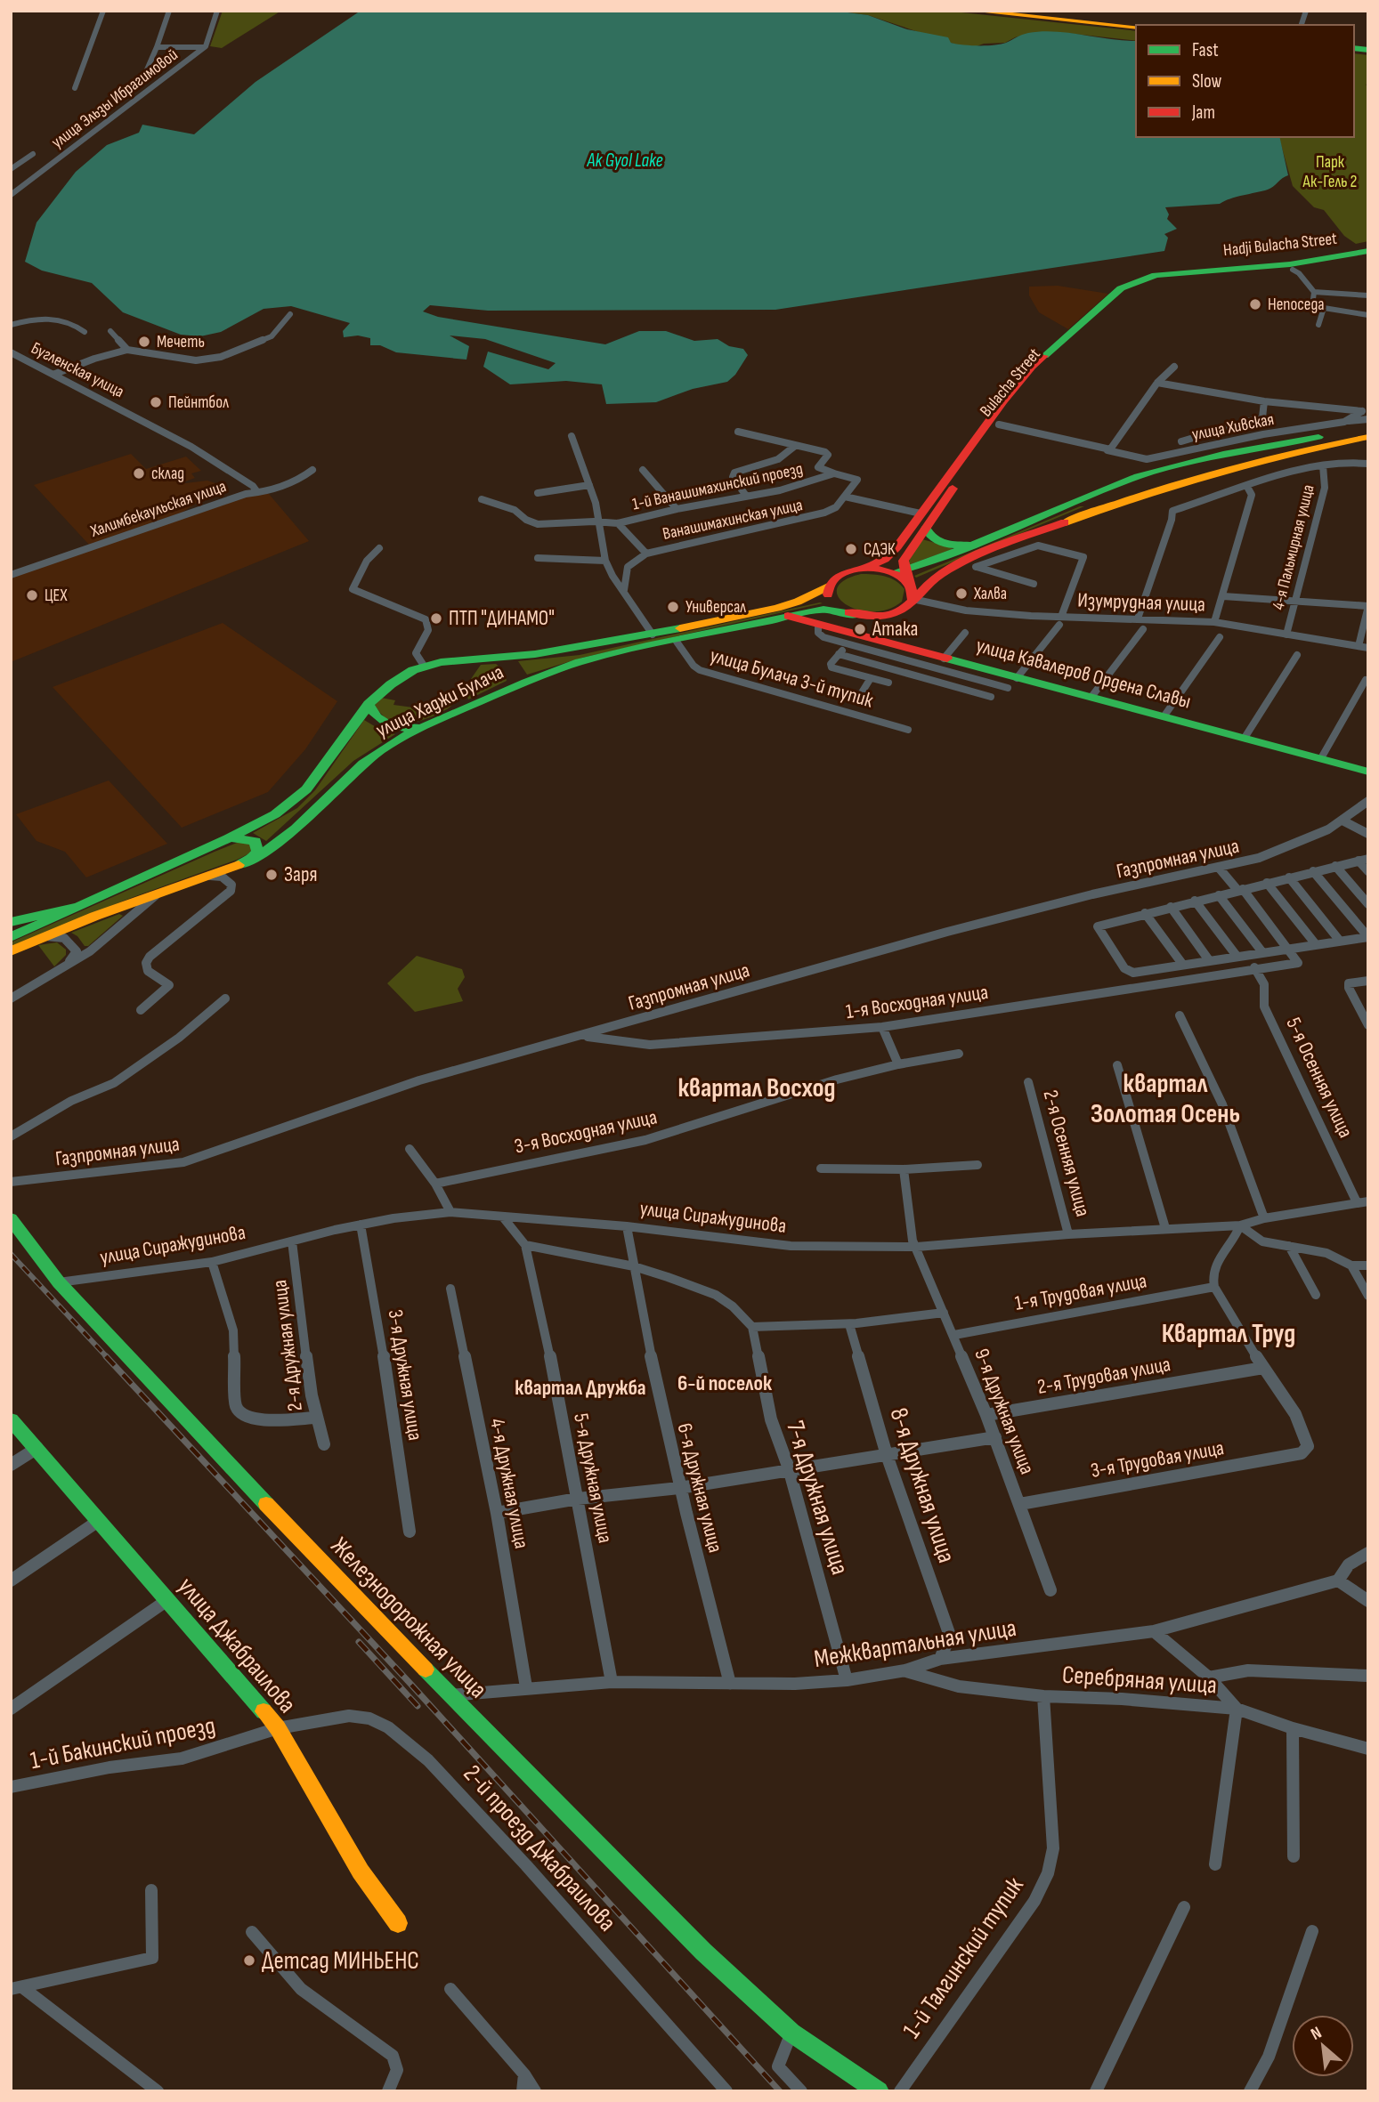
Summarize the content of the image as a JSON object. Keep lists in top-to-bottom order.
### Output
{
  "streets": {
    "main road": [
      "Hadji Bulacha Street",
      "Bulacha Street",
      "улица Кавалеров Ордена Славы",
      "улица Хаджи Булача",
      "Железнодорожная улица",
      "улица Джабраилова"
    ],
    "street": [
      "улица Эльзы Ибрагимовой",
      "Бугленская улица",
      "улица Хивская",
      "1-й Ванашимахинский проезд",
      "Халимбекаульская улица",
      "Ванашимахинская улица",
      "4-я Пальмирная улица",
      "Изумрудная улица",
      "улица Булача 3-й тупик",
      "Газпромная улица",
      "1-я Восходная улица",
      "5-я Осенняя улица",
      "3-я Восходная улица",
      "2-я Осенняя улица",
      "улица Сиражудинова",
      "1-я Трудовая улица",
      "2-я Дружная улица",
      "3-я Дружная улица",
      "2-я Трудовая улица",
      "9-я Дружная улица",
      "3-я Трудовая улица",
      "5-я Дружная улица",
      "4-я Дружная улица",
      "8-я Дружная улица",
      "6-я Дружная улица",
      "7-я Дружная улица",
      "Межквартальная улица",
      "Серебряная улица",
      "1-й Бакинский проезд",
      "2-й проезд Джабраилова",
      "1-й Талгинский тупик"
    ]
  },
  "crossings": [
    ["Hadji Bulacha Street", "Bulacha Street"],
    ["Бугленская улица", "Халимбекаульская улица"],
    ["Bulacha Street", "улица Хивская"],
    ["Bulacha Street", "улица Хаджи Булача"],
    ["1-й Ванашимахинский проезд", "Ванашимахинская улица"],
    ["4-я Пальмирная улица", "Изумрудная улица"],
    ["Изумрудная улица", "улица Хаджи Булача"],
    ["улица Кавалеров Ордена Славы", "улица Хаджи Булача"],
    ["улица Булача 3-й тупик", "улица Хаджи Булача"],
    ["Газпромная улица", "1-я Восходная улица"],
    ["1-я Восходная улица", "5-я Осенняя улица"],
    ["5-я Осенняя улица", "улица Сиражудинова"],
    ["2-я Осенняя улица", "улица Сиражудинова"],
    ["улица Сиражудинова", "2-я Дружная улица"],
    ["улица Сиражудинова", "3-я Дружная улица"],
    ["улица Сиражудинова", "9-я Дружная улица"],
    ["улица Сиражудинова", "6-я Дружная улица"],
    ["улица Сиражудинова", "Железнодорожная улица"],
    ["1-я Трудовая улица", "9-я Дружная улица"],
    ["2-я Трудовая улица", "9-я Дружная улица"],
    ["2-я Трудовая улица", "3-я Трудовая улица"],
    ["9-я Дружная улица", "3-я Трудовая улица"],
    ["5-я Дружная улица", "Межквартальная улица"],
    ["4-я Дружная улица", "Межквартальная улица"],
    ["8-я Дружная улица", "Межквартальная улица"],
    ["6-я Дружная улица", "Межквартальная улица"],
    ["7-я Дружная улица", "Межквартальная улица"],
    ["Железнодорожная улица", "Межквартальная улица"],
    ["Межквартальная улица", "Серебряная улица"],
    ["улица Джабраилова", "1-й Бакинский проезд"],
    ["улица Джабраилова", "2-й проезд Джабраилова"],
    ["Серебряная улица", "1-й Талгинский тупик"],
    ["1-й Бакинский проезд", "2-й проезд Джабраилова"]
  ],
  "districts": [
    "квартал Золотая Осень",
    "квартал Восход",
    "Квартал Труд",
    "6-й поселок",
    "квартал Дружба"
  ],
  "water": ["Ak Gyol Lake"],
  "parks": ["Парк Ак-Гель 2"],
  "places": [
    "Непоседа",
    "Мечеть",
    "Пейнтбол",
    "склад",
    "СДЭК",
    "Халва",
    "ЦЕХ",
    "Универсал",
    "ПТП \"ДИНАМО\"",
    "Атака",
    "Заря",
    "Детсад МИНЬЕНС"
  ],
  "legend": ["Fast", "Slow", "Jam"],
  "north": "top left"
}
